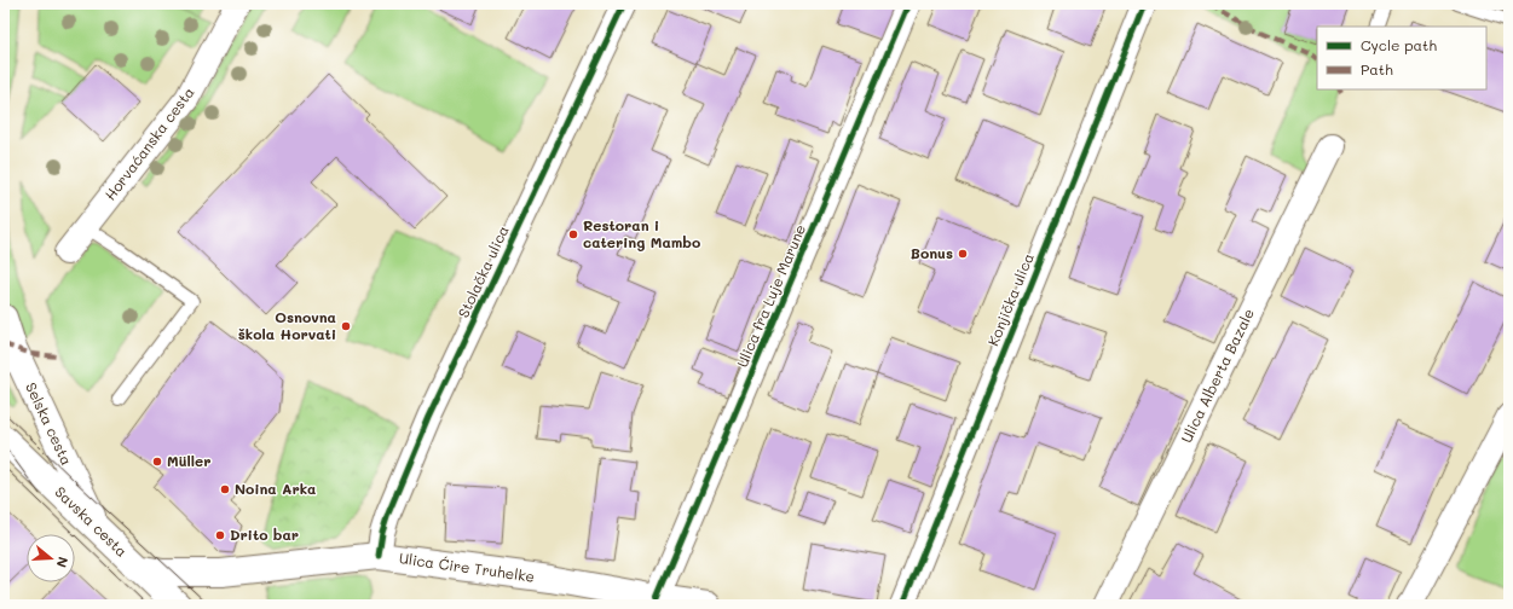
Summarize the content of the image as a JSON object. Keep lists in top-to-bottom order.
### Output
{
  "streets": {
    "street": [
      "Horvaćanska cesta",
      "Stolačka ulica",
      "Ulica fra Luje Marune",
      "Konjička ulica",
      "Ulica Alberta Bazale",
      "Selska cesta",
      "Savska cesta",
      "Ulica Ćire Truhelke"
    ]
  },
  "crossings": [
    ["Stolačka ulica", "Ulica Ćire Truhelke"],
    ["Ulica fra Luje Marune", "Ulica Ćire Truhelke"],
    ["Selska cesta", "Savska cesta"],
    ["Savska cesta", "Ulica Ćire Truhelke"]
  ],
  "places": [
    "Restoran i catering Mambo",
    "Bonus",
    "Osnovna škola Horvati",
    "Müller",
    "Noina Arka",
    "Drito bar"
  ],
  "legend": ["Cycle path", "Path"],
  "north": "right"
}
